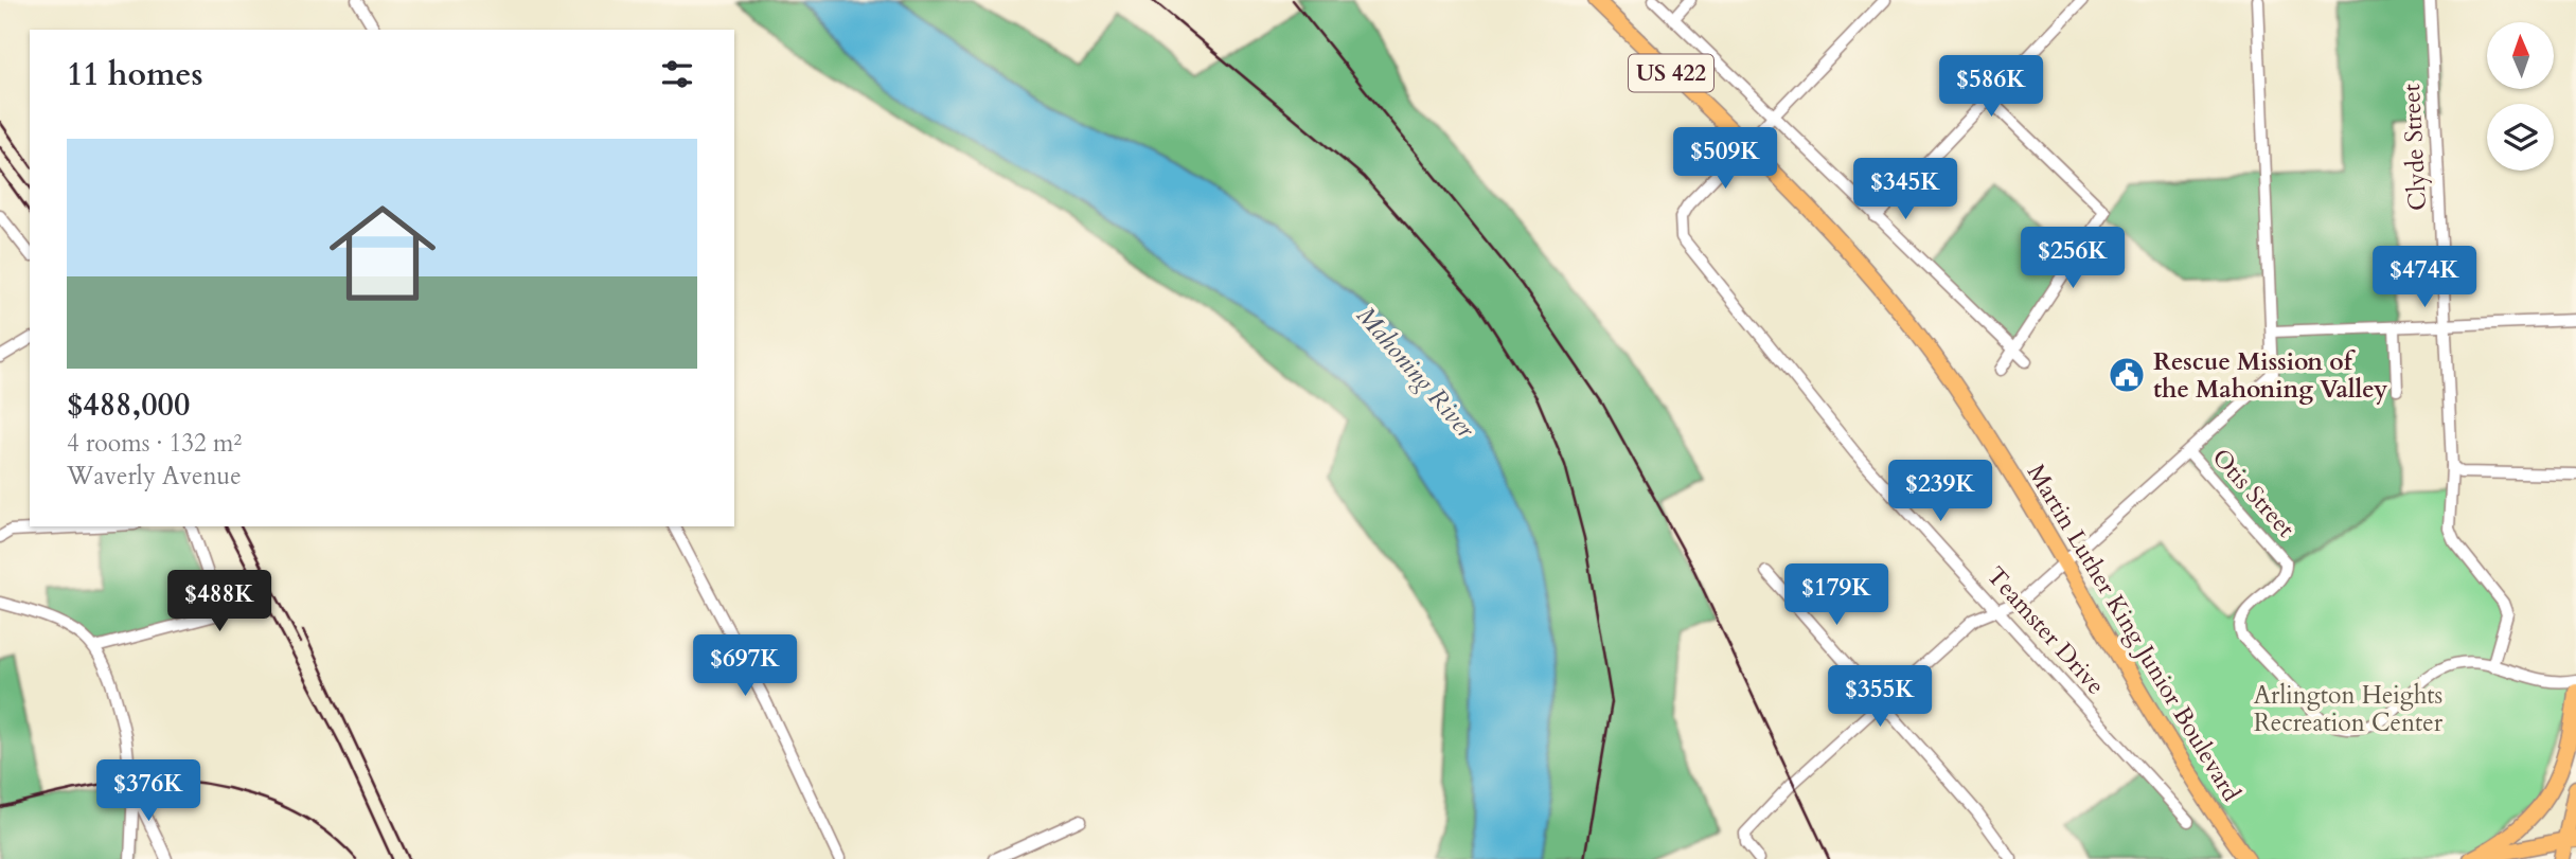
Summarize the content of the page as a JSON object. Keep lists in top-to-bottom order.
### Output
{
  "streets": {
    "main road": ["US 422", "Martin Luther King Junior Boulevard"],
    "street": ["Clyde Street", "Otis Street", "Teamster Drive"]
  },
  "crossings": [
    ["Clyde Street", "Otis Street"],
    ["Teamster Drive", "Martin Luther King Junior Boulevard"]
  ],
  "water": ["Mahoning River"],
  "parks": ["Arlington Heights Recreation Center"],
  "places": {
    "public building": ["Rescue Mission of the Mahoning Valley"]
  },
  "north": "top",
  "page": {
    "heading": "11 homes",
    "price": [
      "$586K",
      "$509K",
      "$345K",
      "$256K",
      "$474K",
      "$239K",
      "$179K",
      "$488K",
      "$697K",
      "$355K",
      "$376K"
    ],
    "list": [
      {
        "name": "$488,000",
        "note": "4 rooms · 132 m² · Waverly Avenue"
      }
    ]
  }
}
